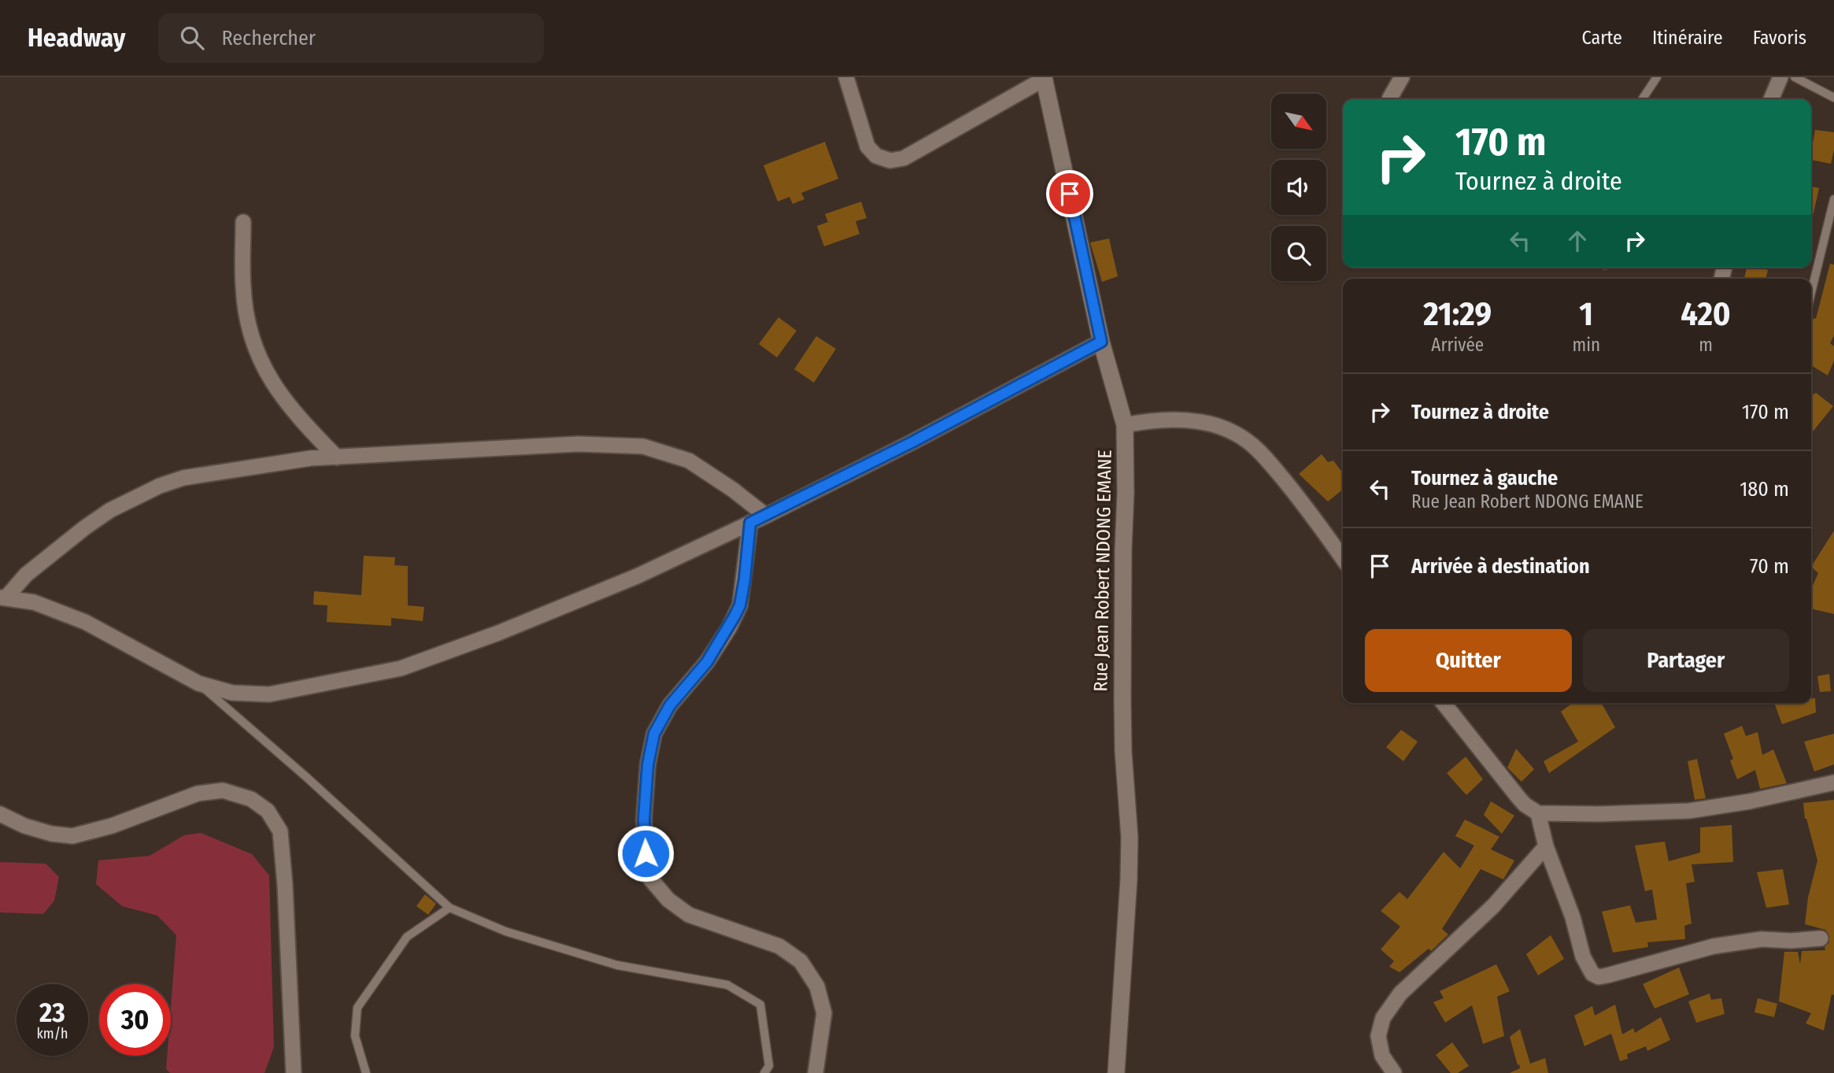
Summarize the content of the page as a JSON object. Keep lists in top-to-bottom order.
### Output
{
  "streets": {
    "street": ["Rue Jean Robert NDONG EMANE"]
  },
  "north": "bottom right",
  "page": {
    "header": "Headway",
    "search": "Rechercher",
    "nav": ["Carte", "Itinéraire", "Favoris"],
    "turn": ["170 m", "Tournez à droite"],
    "eta": [
      "21:29",
      "Arrivée",
      "1",
      "min",
      "420",
      "m"
    ],
    "list": [
      {
        "name": "Tournez à droite",
        "value": "170 m"
      },
      {
        "name": "Tournez à gauche",
        "note": "Rue Jean Robert NDONG EMANE",
        "value": "180 m"
      },
      {
        "name": "Arrivée à destination",
        "value": "70 m"
      }
    ],
    "buttons": ["Quitter", "Partager"],
    "speed": "23 km/h",
    "limit": "30"
  }
}
